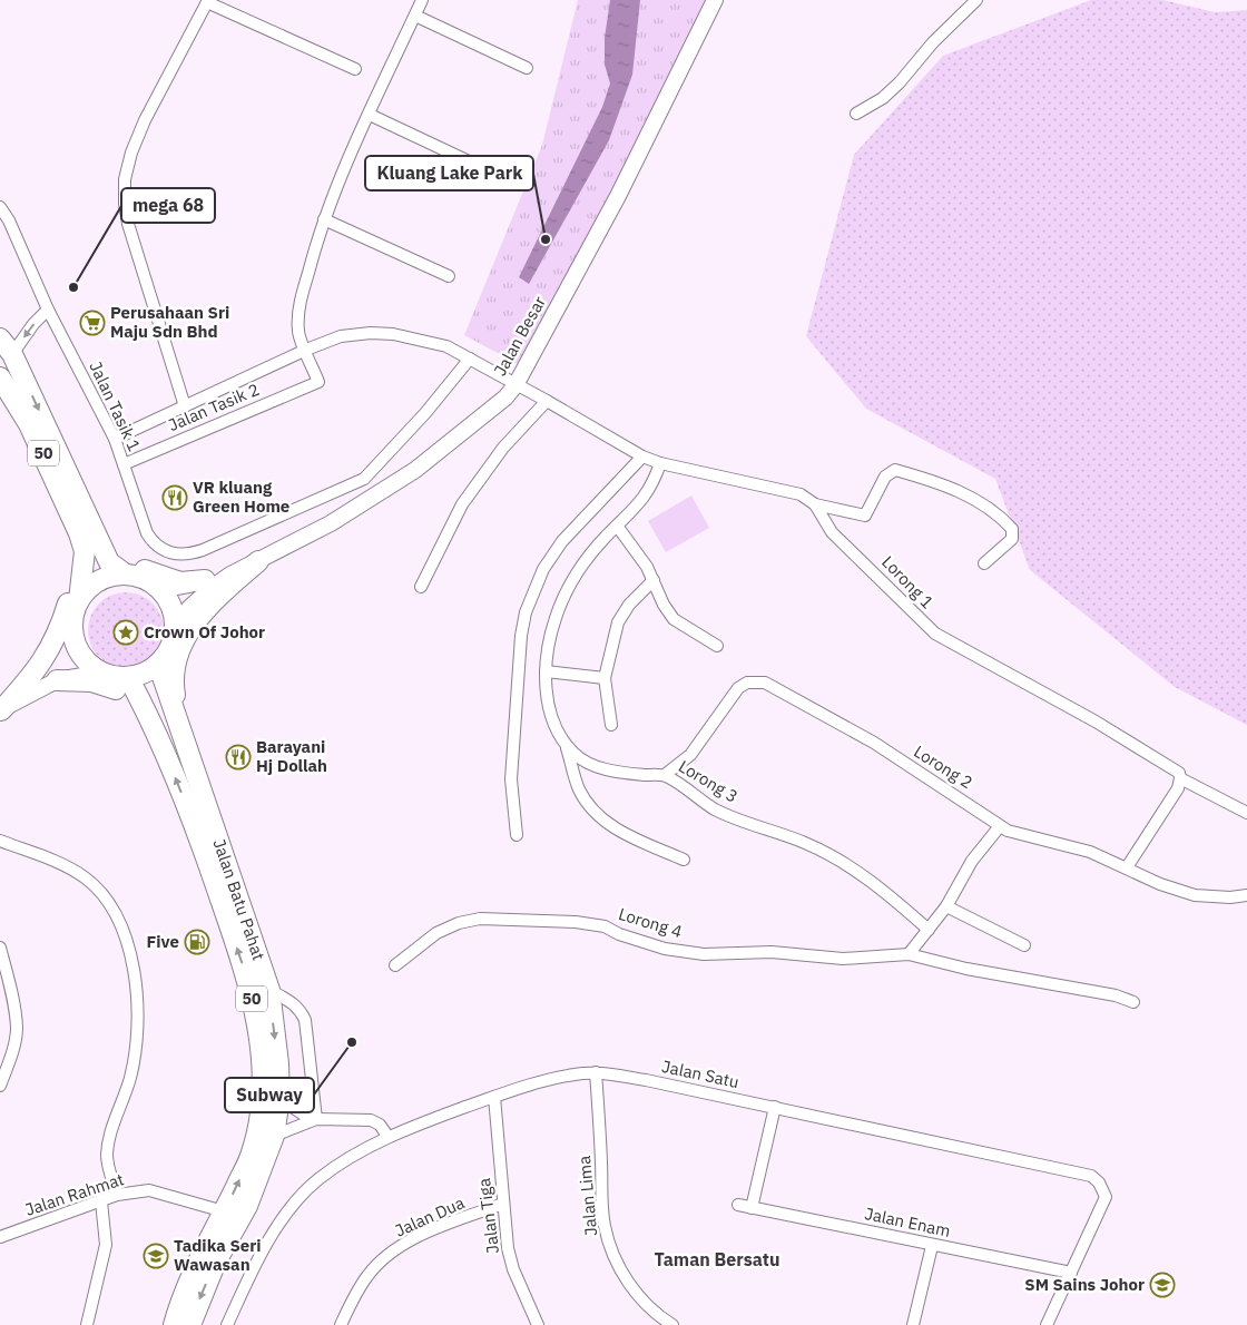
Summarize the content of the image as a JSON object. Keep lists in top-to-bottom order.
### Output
{
  "streets": {
    "highway": ["50", "Jalan Batu Pahat"],
    "main road": ["Jalan Besar"],
    "street": [
      "Jalan Tasik 1",
      "Jalan Tasik 2",
      "Lorong 1",
      "Lorong 2",
      "Lorong 3",
      "Lorong 4",
      "Jalan Satu",
      "Jalan Rahmat",
      "Jalan Lima",
      "Jalan Tiga",
      "Jalan Dua",
      "Jalan Enam"
    ]
  },
  "crossings": [
    ["Jalan Besar", "50"],
    ["Jalan Besar", "Jalan Batu Pahat"],
    ["Jalan Tasik 1", "Jalan Tasik 2"],
    ["50", "Jalan Batu Pahat"],
    ["Lorong 2", "Lorong 3"],
    ["Jalan Batu Pahat", "Jalan Rahmat"],
    ["Jalan Satu", "Jalan Lima"],
    ["Jalan Satu", "Jalan Tiga"],
    ["Jalan Satu", "Jalan Enam"],
    ["Jalan Tiga", "Jalan Dua"]
  ],
  "districts": ["Taman Bersatu"],
  "places": {
    "other": ["Kluang Lake Park", "mega 68", "Subway"],
    "supermarket": ["Perusahaan Sri Maju Sdn Bhd"],
    "restaurant": ["VR kluang Green Home", "Barayani Hj Dollah"],
    "place": ["Crown Of Johor"],
    "fuel station": ["Five"],
    "school or university": ["Tadika Seri Wawasan", "SM Sains Johor"]
  }
}
